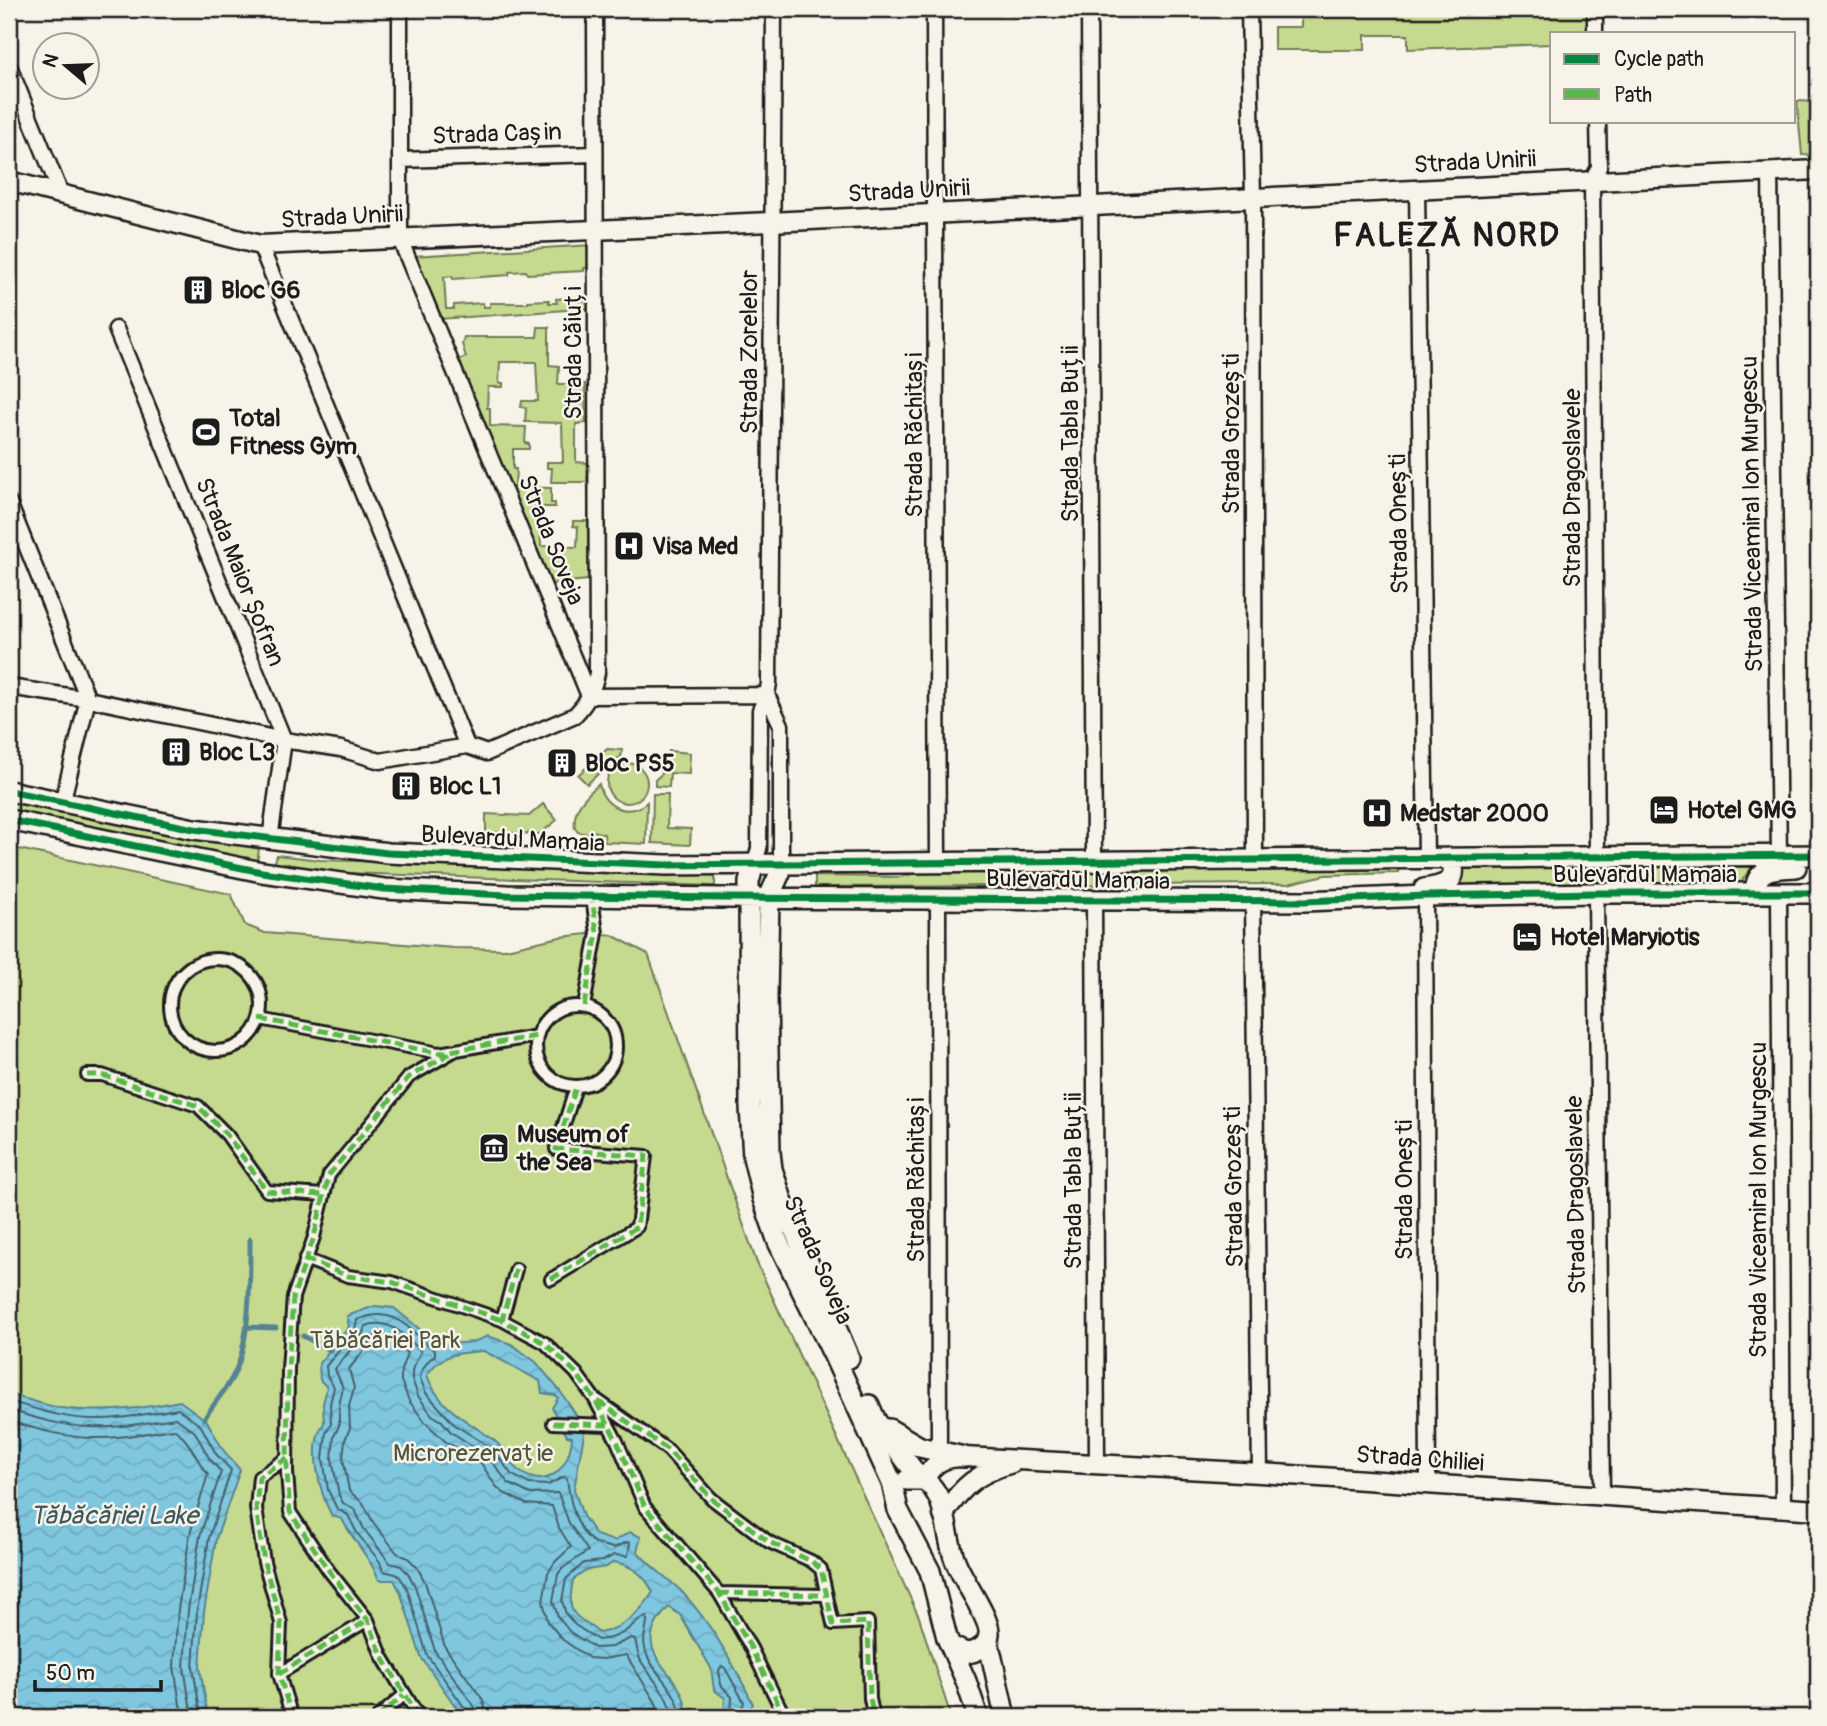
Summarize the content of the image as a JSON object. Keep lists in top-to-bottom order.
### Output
{
  "streets": {
    "main road": ["Strada Soveja", "Bulevardul Mamaia"],
    "street": [
      "Strada Cașin",
      "Strada Unirii",
      "Strada Zorelelor",
      "Strada Căiuți",
      "Strada Tabla Buții",
      "Strada Grozești",
      "Strada Răchitași",
      "Strada Dragoslavele",
      "Strada Viceamiral Ion Murgescu",
      "Strada Onești",
      "Strada Maior Șofran",
      "Strada Chiliei"
    ]
  },
  "crossings": [
    ["Strada Cașin", "Strada Unirii"],
    ["Strada Cașin", "Strada Căiuți"],
    ["Strada Cașin", "Strada Soveja"],
    ["Strada Unirii", "Strada Zorelelor"],
    ["Strada Unirii", "Strada Căiuți"],
    ["Strada Unirii", "Strada Tabla Buții"],
    ["Strada Unirii", "Strada Grozești"],
    ["Strada Unirii", "Strada Răchitași"],
    ["Strada Unirii", "Strada Dragoslavele"],
    ["Strada Unirii", "Strada Viceamiral Ion Murgescu"],
    ["Strada Unirii", "Strada Onești"],
    ["Strada Unirii", "Strada Soveja"],
    ["Strada Zorelelor", "Strada Soveja"],
    ["Strada Zorelelor", "Bulevardul Mamaia"],
    ["Strada Căiuți", "Strada Soveja"],
    ["Strada Tabla Buții", "Bulevardul Mamaia"],
    ["Strada Tabla Buții", "Strada Chiliei"],
    ["Strada Grozești", "Bulevardul Mamaia"],
    ["Strada Grozești", "Strada Chiliei"],
    ["Strada Răchitași", "Bulevardul Mamaia"],
    ["Strada Dragoslavele", "Bulevardul Mamaia"],
    ["Strada Dragoslavele", "Strada Chiliei"],
    ["Strada Viceamiral Ion Murgescu", "Bulevardul Mamaia"],
    ["Strada Viceamiral Ion Murgescu", "Strada Chiliei"],
    ["Strada Onești", "Bulevardul Mamaia"],
    ["Strada Onești", "Strada Chiliei"],
    ["Strada Soveja", "Bulevardul Mamaia"],
    ["Strada Soveja", "Strada Chiliei"]
  ],
  "districts": ["FALEZĂ NORD"],
  "water": ["Tăbăcăriei Lake"],
  "parks": ["Tăbăcăriei Park", "Microrezervație"],
  "places": {
    "building": [
      "Bloc G6",
      "Bloc L3",
      "Bloc PS5",
      "Bloc L1"
    ],
    "sports": ["Total Fitness Gym"],
    "hospital": ["Visa Med", "Medstar 2000"],
    "hotel": ["Hotel GMG", "Hotel Maryiotis"],
    "museum": ["Museum of the Sea"]
  },
  "legend": ["Cycle path", "Path"],
  "scale_bar": "50 m",
  "north": "left"
}
